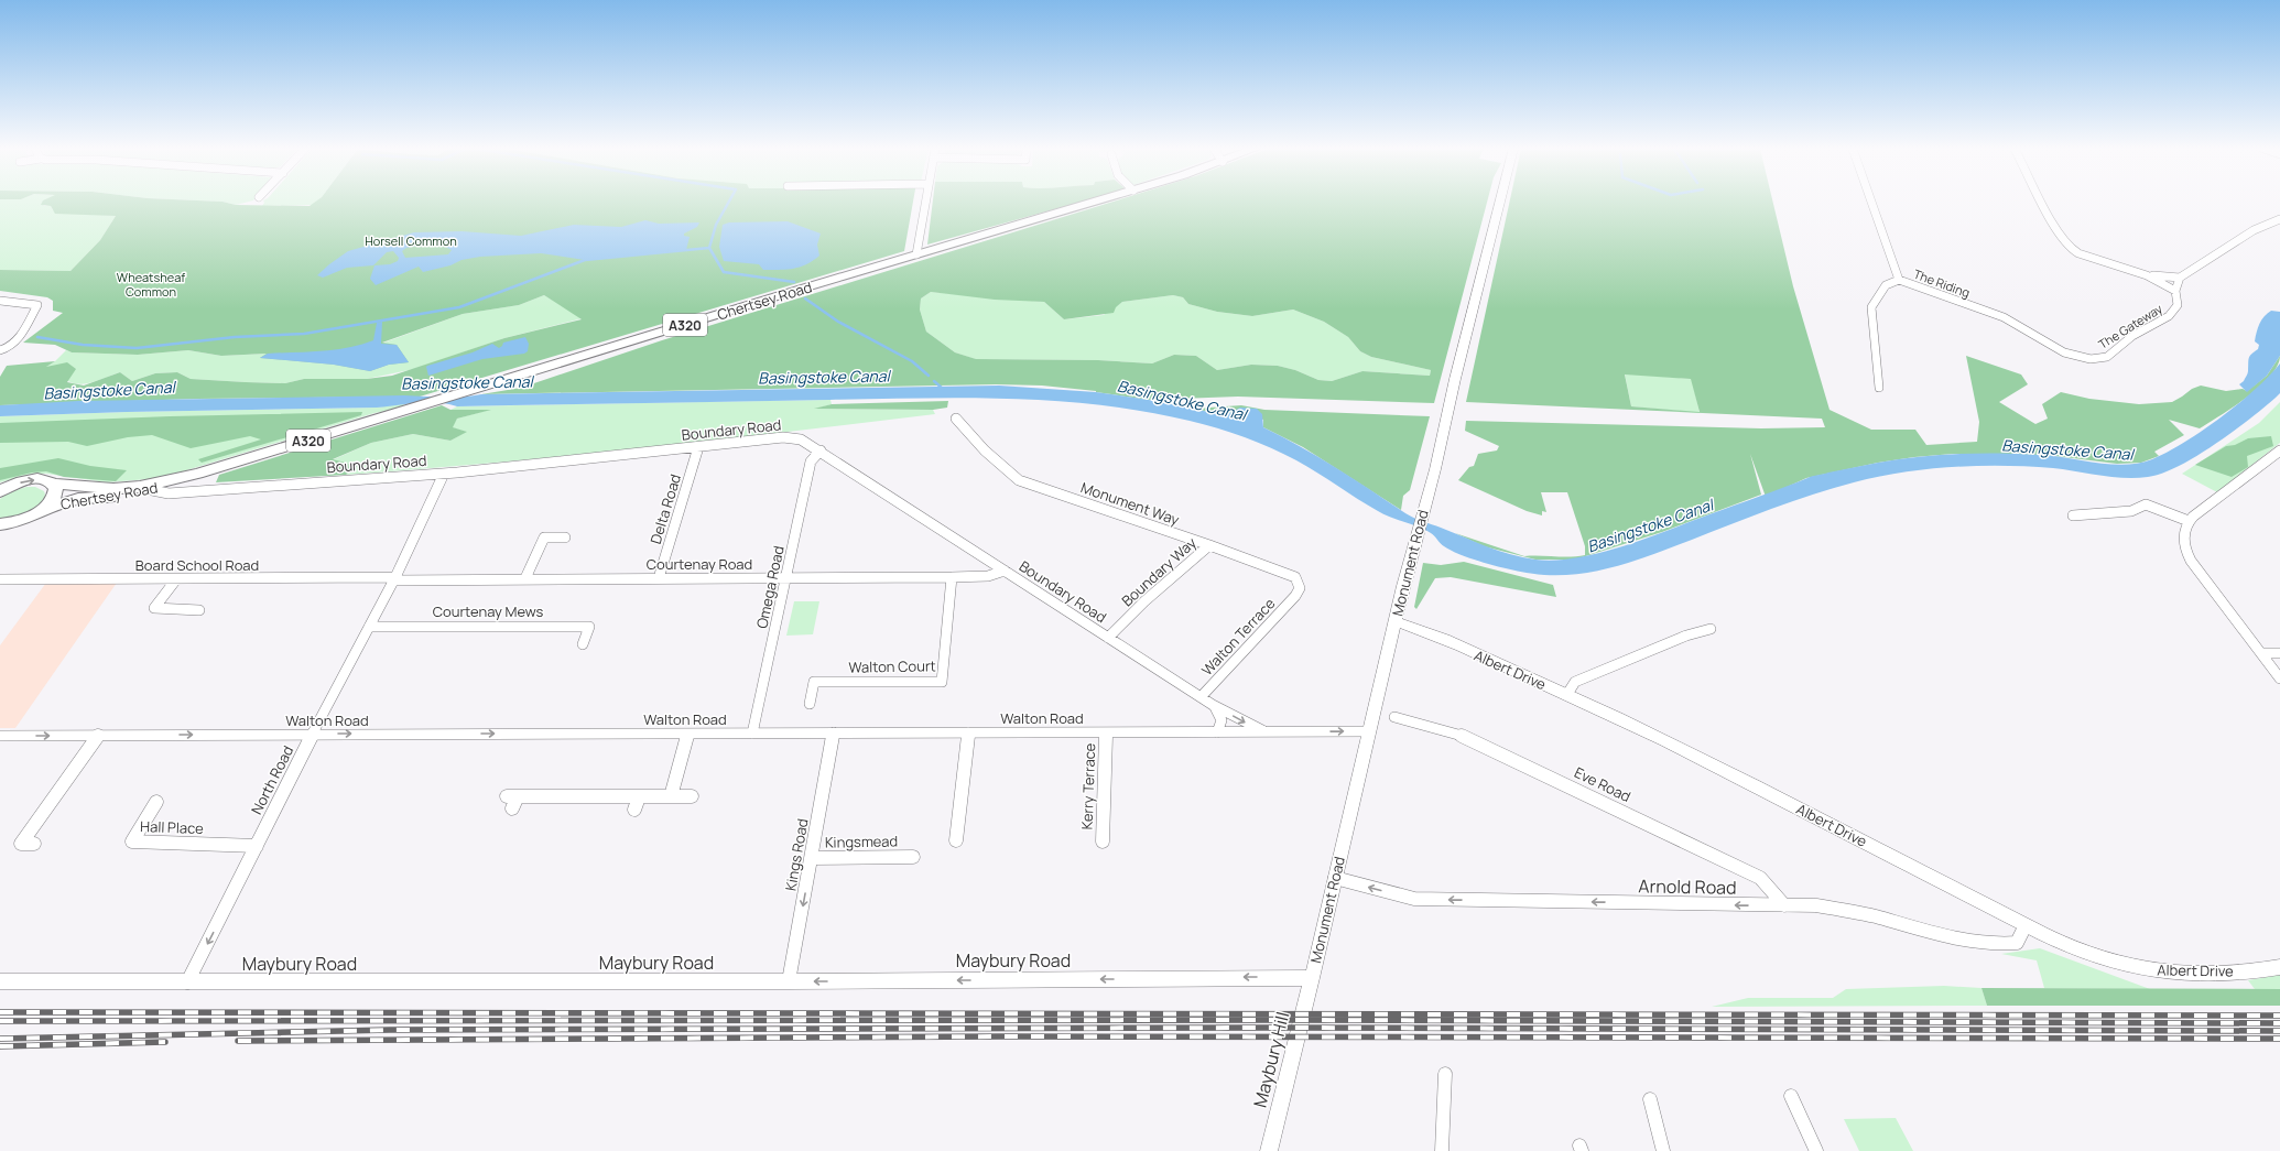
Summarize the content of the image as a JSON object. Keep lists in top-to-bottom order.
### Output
{
  "streets": {
    "main road": ["Chertsey Road", "A320"],
    "street": [
      "The Riding",
      "The Gateway",
      "Boundary Road",
      "Monument Way",
      "Delta Road",
      "Monument Road",
      "Courtenay Road",
      "Board School Road",
      "Boundary Way",
      "Omega Road",
      "Courtenay Mews",
      "Walton Terrace",
      "Walton Court",
      "Albert Drive",
      "Walton Road",
      "North Road",
      "Eve Road",
      "Kerry Terrace",
      "Hall Place",
      "Kingsmead",
      "Kings Road",
      "Arnold Road",
      "Maybury Road",
      "Maybury Hill"
    ]
  },
  "crossings": [
    ["The Riding", "The Gateway"],
    ["Chertsey Road", "A320"],
    ["Chertsey Road", "Boundary Road"],
    ["Boundary Road", "Delta Road"],
    ["Boundary Road", "Courtenay Road"],
    ["Boundary Road", "Boundary Way"],
    ["Boundary Road", "Omega Road"],
    ["Boundary Road", "Walton Terrace"],
    ["Boundary Road", "Walton Road"],
    ["Boundary Road", "North Road"],
    ["Monument Way", "Boundary Way"],
    ["Monument Way", "Walton Terrace"],
    ["Delta Road", "Courtenay Road"],
    ["Monument Road", "Albert Drive"],
    ["Monument Road", "Walton Road"],
    ["Monument Road", "Arnold Road"],
    ["Monument Road", "Maybury Road"],
    ["Monument Road", "Maybury Hill"],
    ["Courtenay Road", "Board School Road"],
    ["Courtenay Road", "Omega Road"],
    ["Courtenay Road", "Walton Court"],
    ["Courtenay Road", "North Road"],
    ["Board School Road", "North Road"],
    ["Omega Road", "Walton Road"],
    ["Courtenay Mews", "North Road"],
    ["Albert Drive", "Arnold Road"],
    ["Walton Road", "North Road"],
    ["Walton Road", "Kerry Terrace"],
    ["Walton Road", "Kings Road"],
    ["North Road", "Hall Place"],
    ["North Road", "Maybury Road"],
    ["Eve Road", "Arnold Road"],
    ["Kingsmead", "Kings Road"],
    ["Kings Road", "Maybury Road"],
    ["Maybury Road", "Maybury Hill"]
  ],
  "one_way": [
    "Walton Road",
    "Kings Road",
    "Arnold Road",
    "Maybury Road"
  ],
  "water": ["Basingstoke Canal"],
  "parks": ["Horsell Common", "Wheatsheaf Common"]
}
